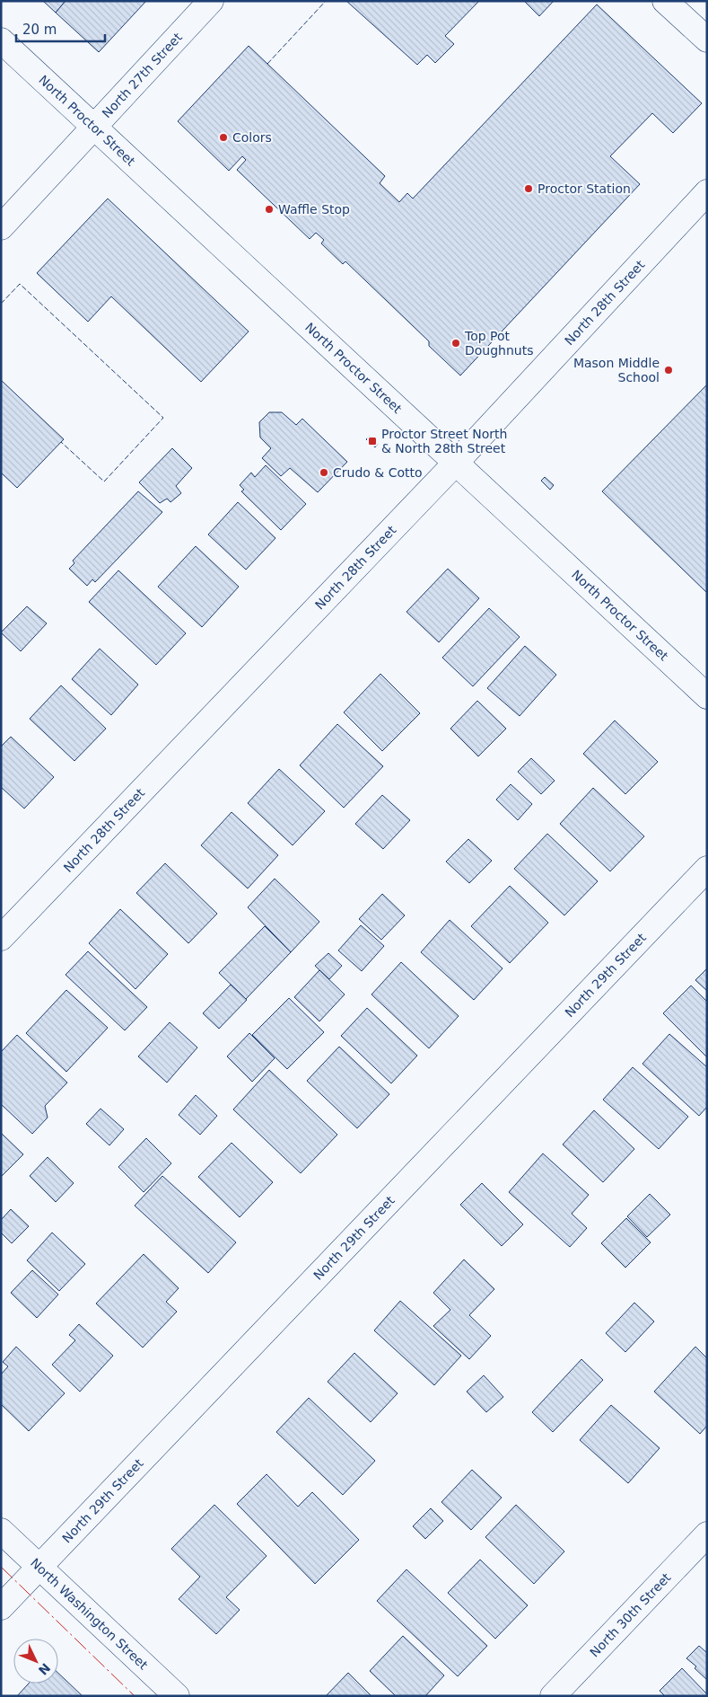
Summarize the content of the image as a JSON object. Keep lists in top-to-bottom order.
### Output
{
  "streets": {
    "street": [
      "North 27th Street",
      "North Proctor Street",
      "North 28th Street",
      "North 29th Street",
      "North Washington Street",
      "North 30th Street"
    ]
  },
  "crossings": [
    ["North 27th Street", "North Proctor Street"],
    ["North Proctor Street", "North 28th Street"],
    ["North 29th Street", "North Washington Street"]
  ],
  "places": {
    "other": [
      "Colors",
      "Proctor Station",
      "Waffle Stop",
      "Top Pot Doughnuts",
      "Mason Middle School",
      "Crudo & Cotto"
    ],
    "transit": ["Proctor Street North & North 28th Street"]
  },
  "scale_bar": "20 m",
  "north": "bottom right"
}
